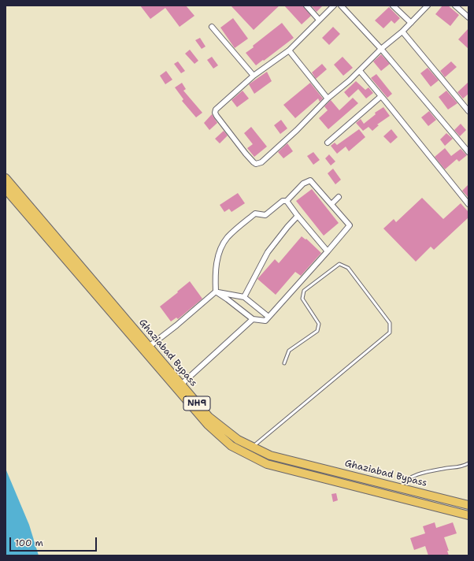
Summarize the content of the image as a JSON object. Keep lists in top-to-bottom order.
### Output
{
  "streets": {
    "highway": ["Ghaziabad Bypass", "NH9"]
  },
  "scale_bar": "100 m"
}
